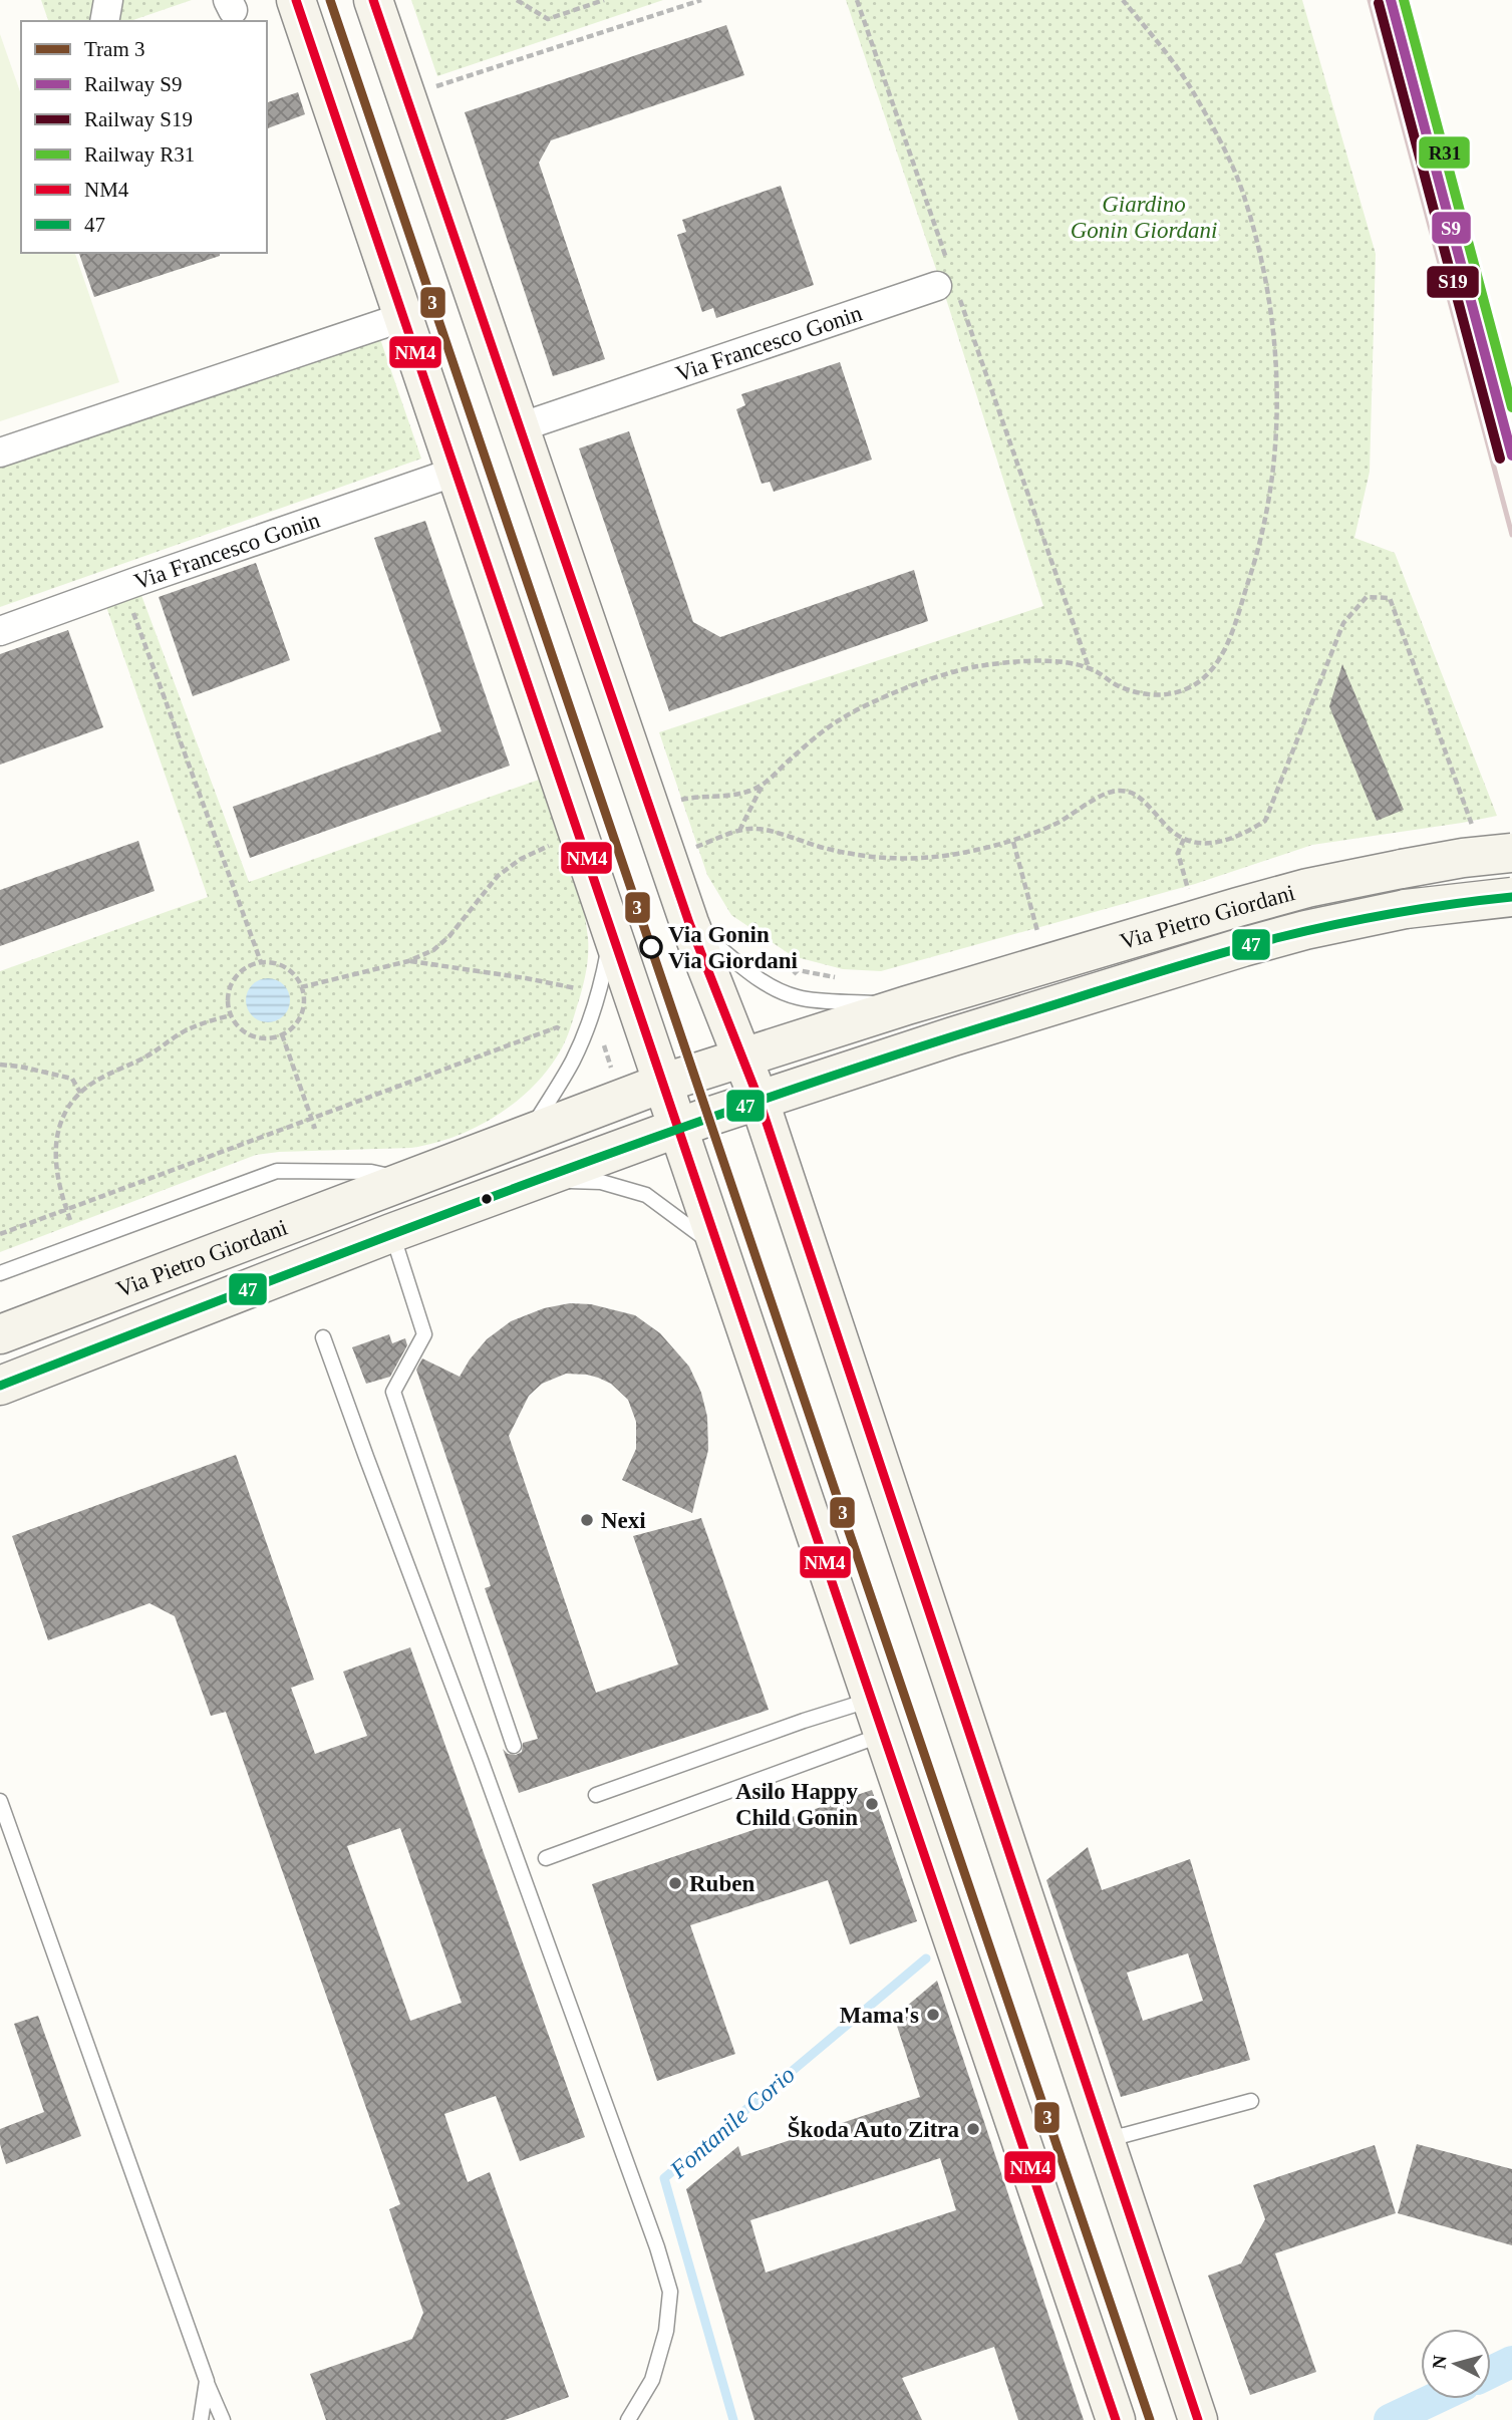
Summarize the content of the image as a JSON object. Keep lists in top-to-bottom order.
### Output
{
  "streets": {
    "street": ["Via Francesco Gonin", "Via Pietro Giordani"]
  },
  "water": ["Fontanile Corio"],
  "parks": ["Giardino Gonin Giordani"],
  "places": [
    "Via Gonin Via Giordani",
    "Nexi",
    "Asilo Happy Child Gonin",
    "Ruben",
    "Mama's",
    "Škoda Auto Zitra"
  ],
  "lines": [
    "tram line 3",
    "rail line S9",
    "rail line R31",
    "transit line NM4",
    "rail line S19",
    "transit line 47"
  ],
  "legend": [
    "Tram 3",
    "Railway S9",
    "Railway S19",
    "Railway R31",
    "NM4",
    "47"
  ],
  "north": "left"
}
